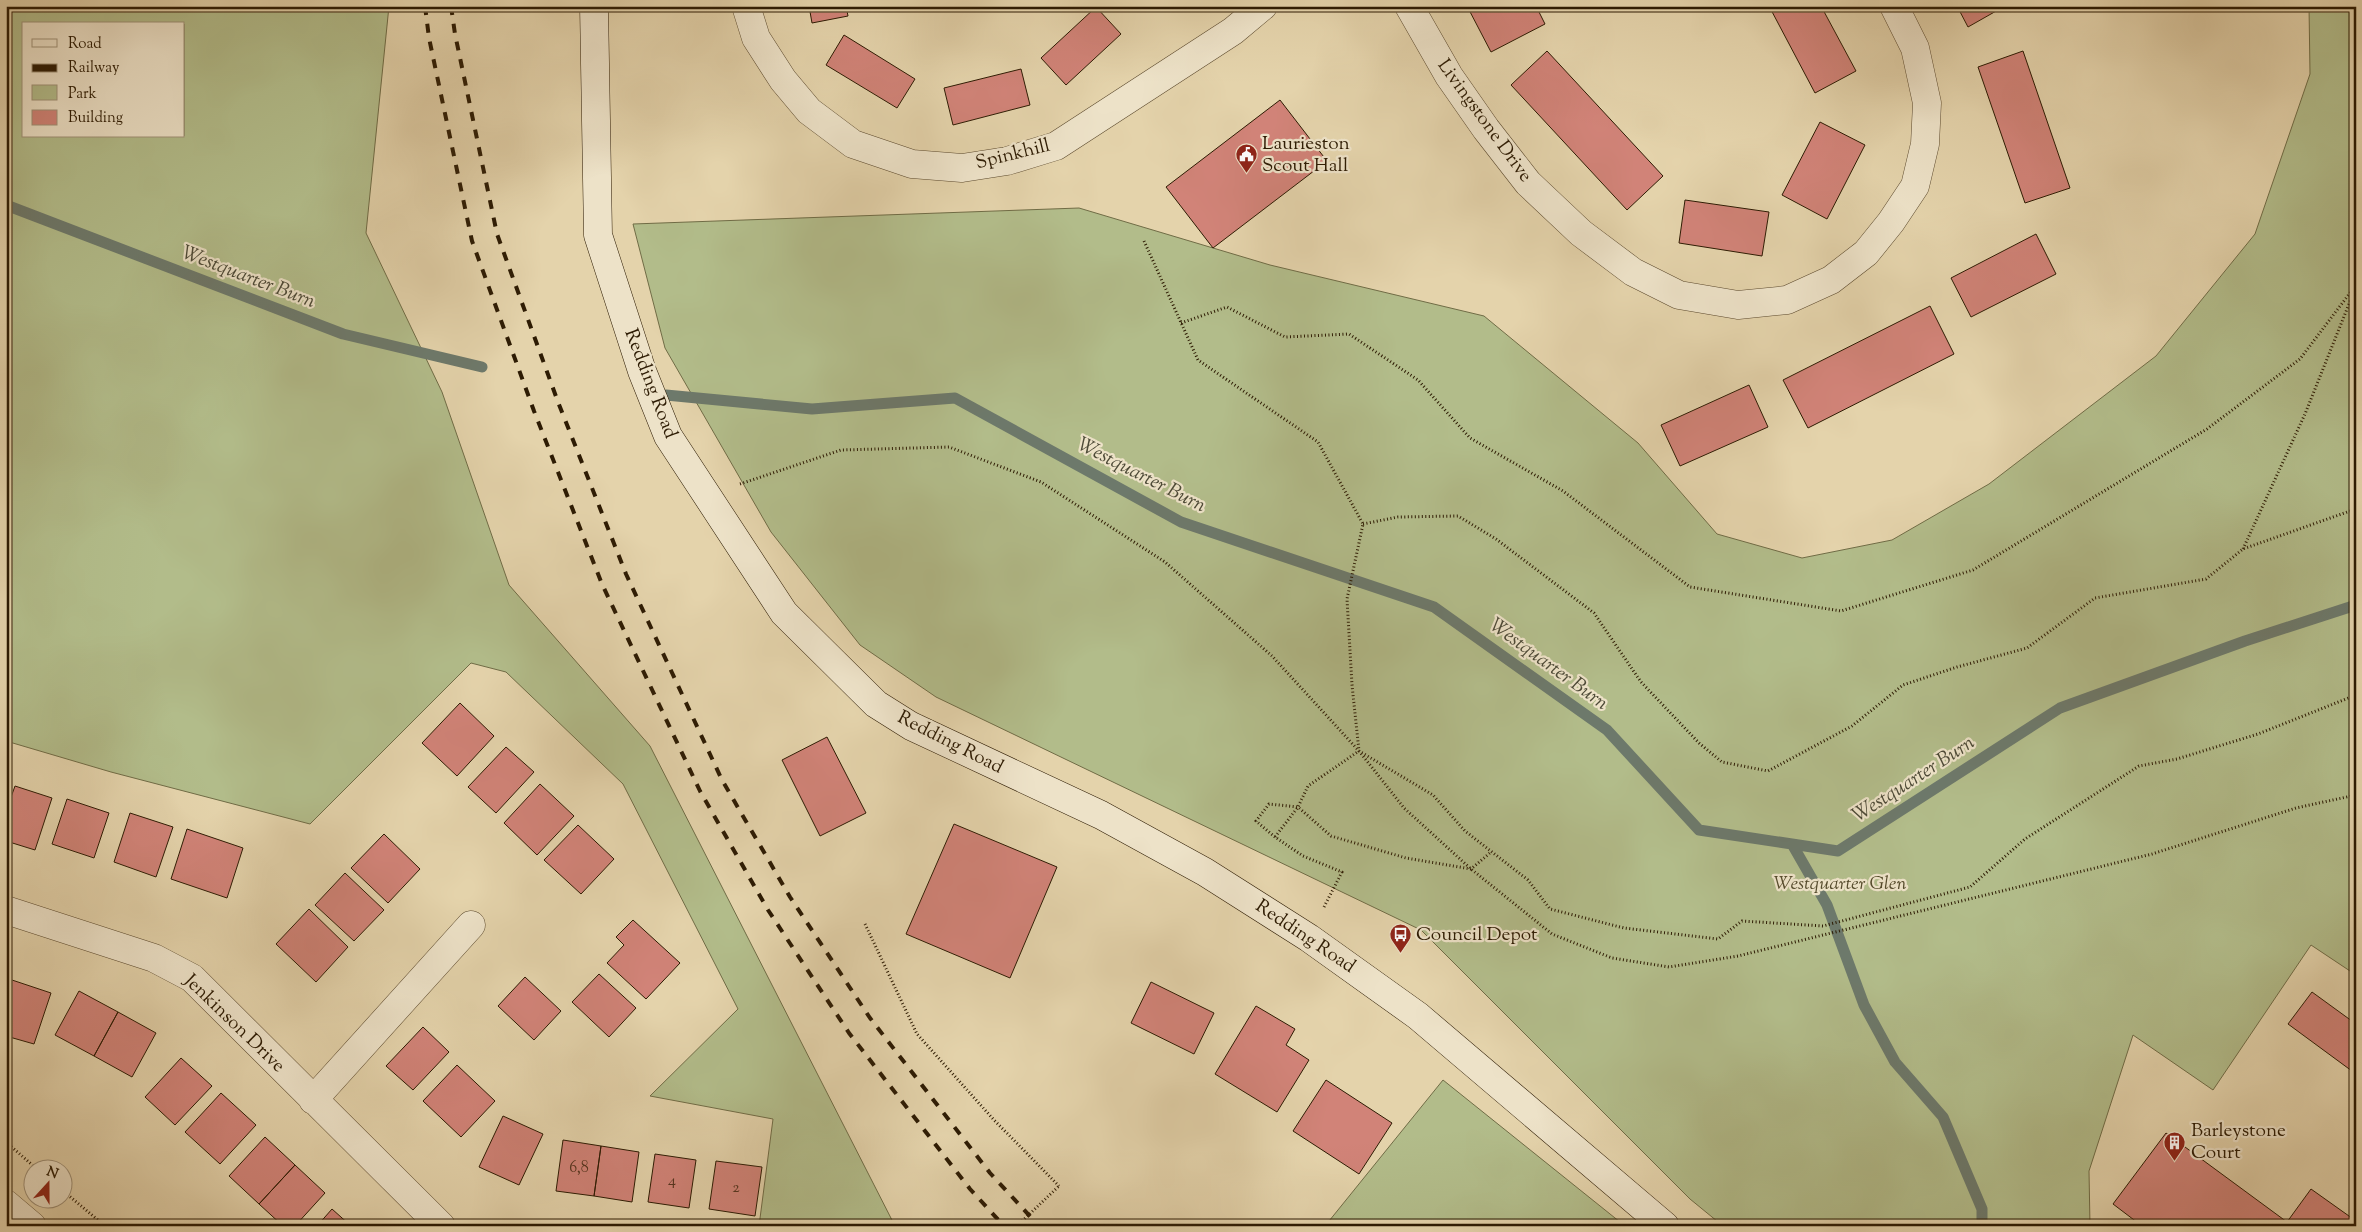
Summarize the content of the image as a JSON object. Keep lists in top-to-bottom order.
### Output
{
  "streets": {
    "street": [
      "Livingstone Drive",
      "Spinkhill",
      "Redding Road",
      "Jenkinson Drive"
    ]
  },
  "water": ["Westquarter Burn"],
  "parks": ["Westquarter Glen"],
  "places": {
    "public building": ["Laurieston Scout Hall"],
    "bus stop": ["Council Depot"],
    "building": ["Barleystone Court"]
  },
  "house_numbers": ["6,8", "4", "2"],
  "legend": [
    "Road",
    "Railway",
    "Park",
    "Building"
  ],
  "north": "top"
}
